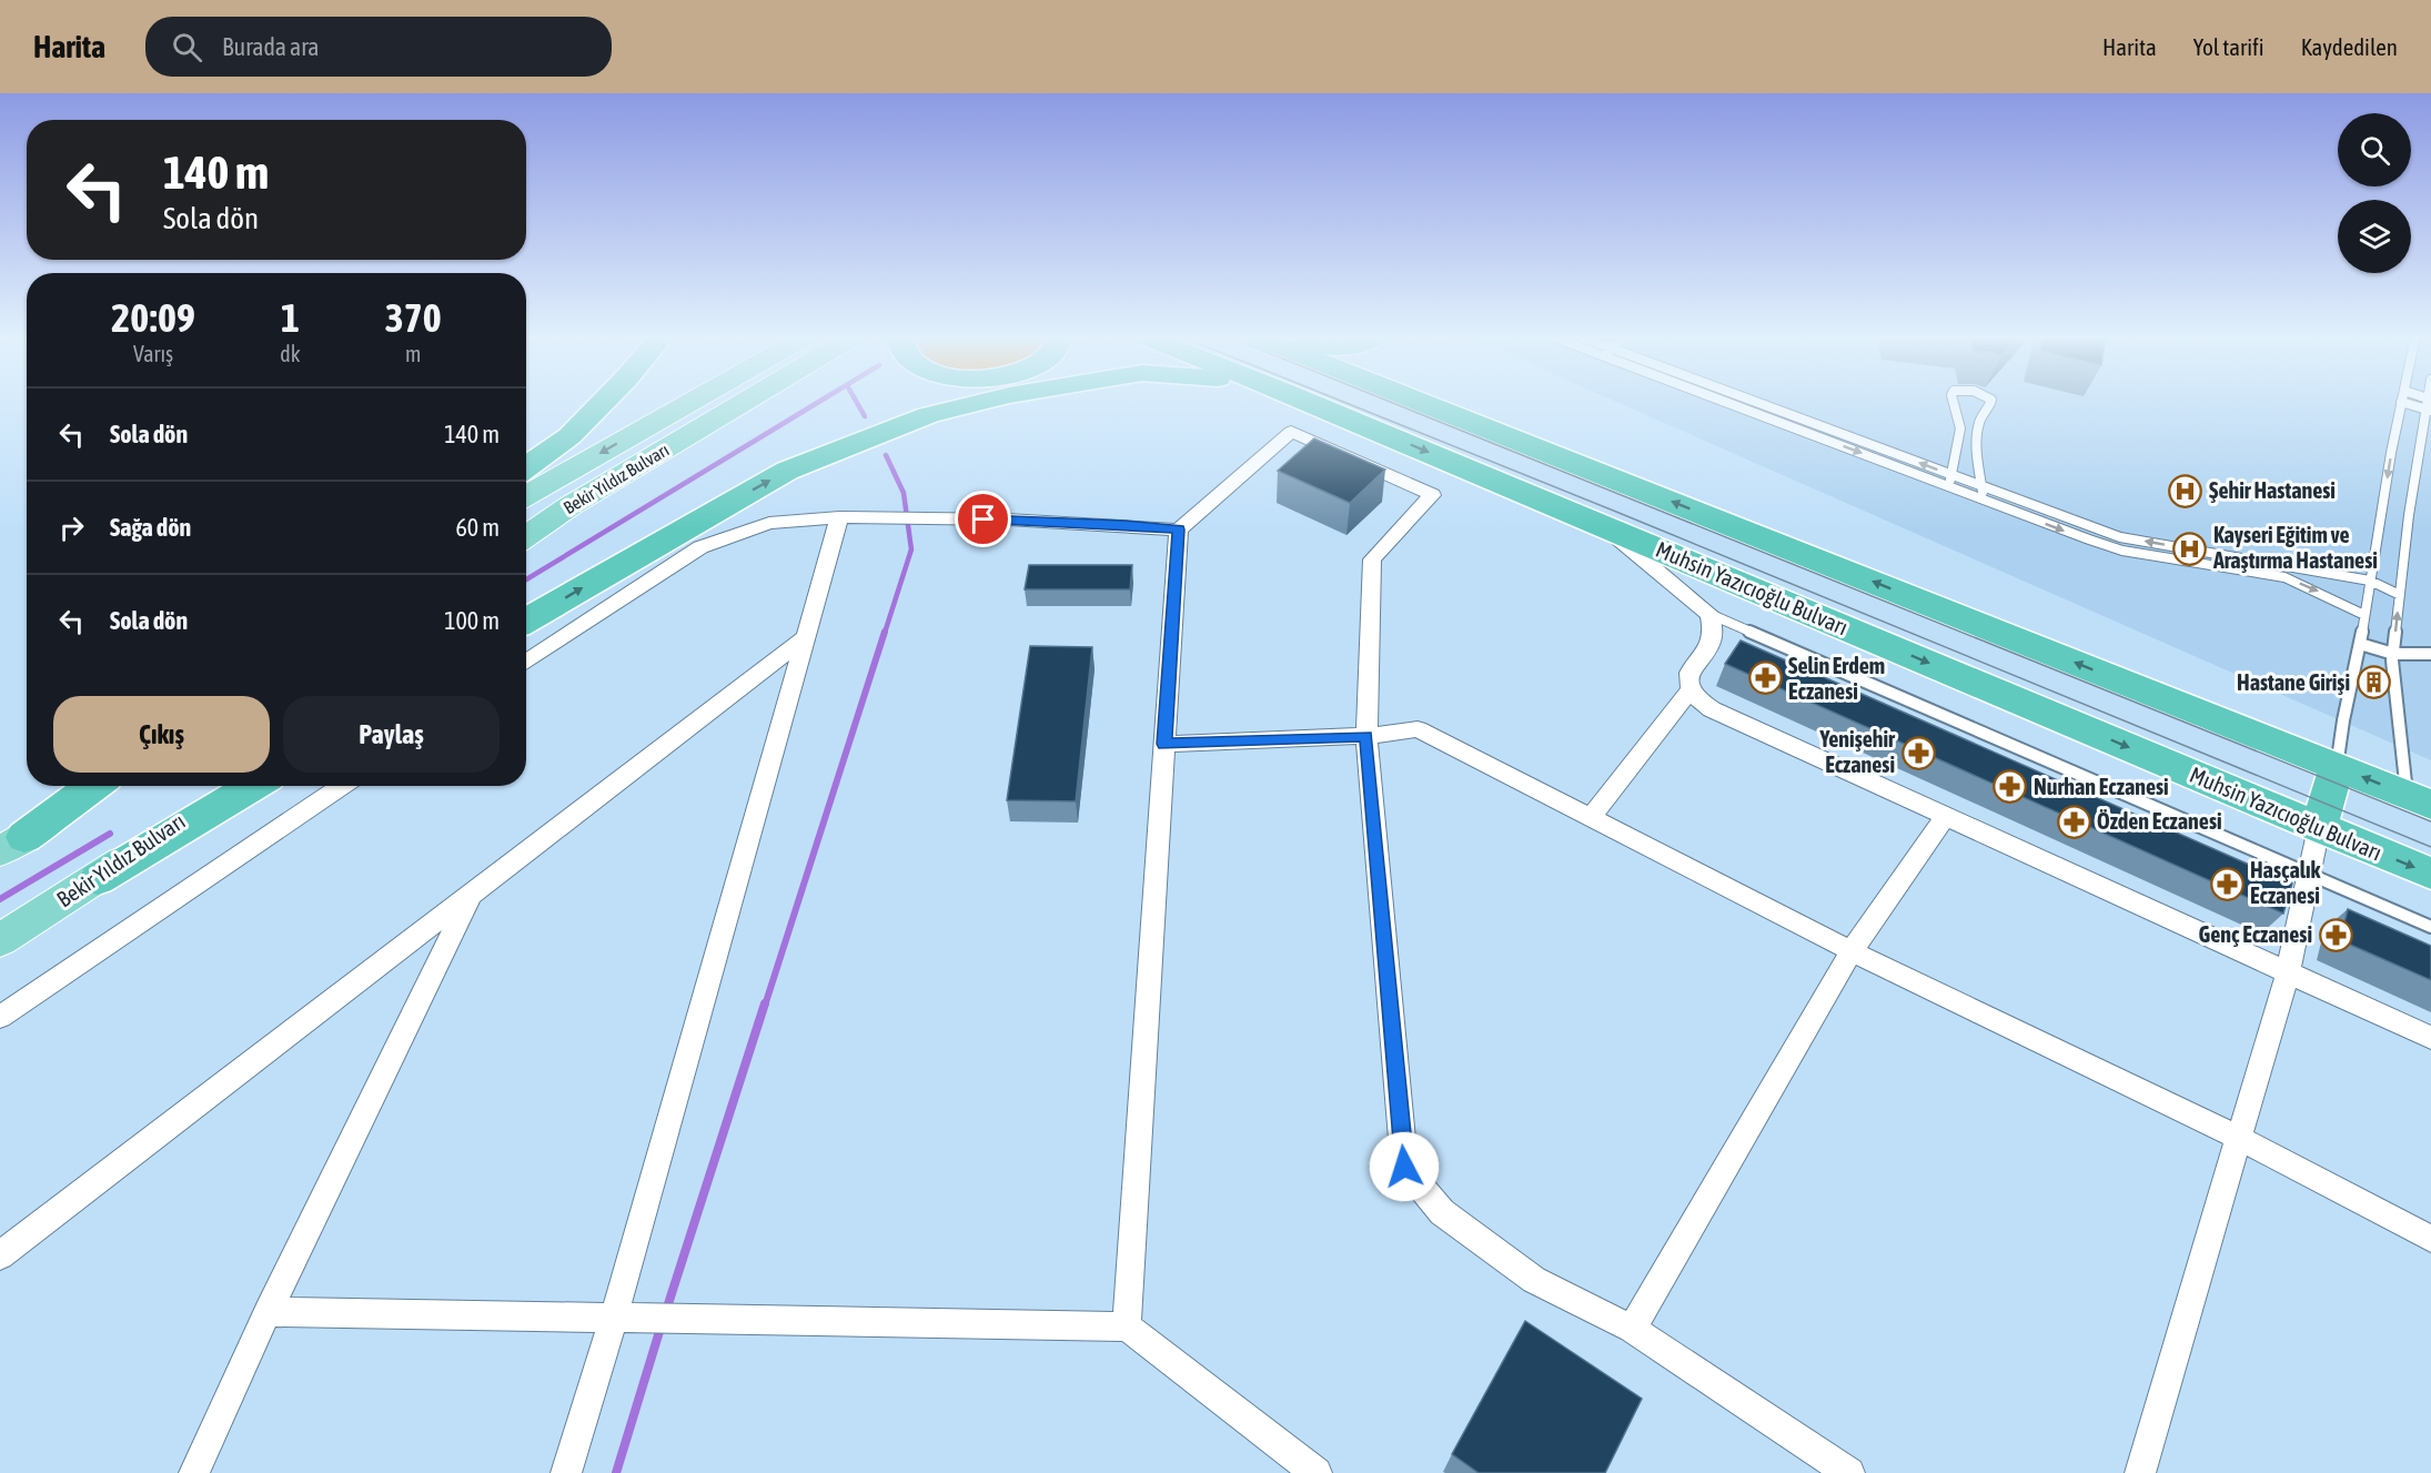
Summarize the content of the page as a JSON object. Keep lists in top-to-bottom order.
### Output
{
  "streets": {
    "highway": ["Muhsin Yazıcıoğlu Bulvarı"],
    "main road": ["Bekir Yıldız Bulvarı"]
  },
  "places": {
    "hospital": ["Şehir Hastanesi", "Kayseri Eğitim ve Araştırma Hastanesi"],
    "pharmacy": [
      "Selin Erdem Eczanesi",
      "Yenişehir Eczanesi",
      "Nurhan Eczanesi",
      "Özden Eczanesi",
      "Hasçalık Eczanesi",
      "Genç Eczanesi"
    ],
    "building": ["Hastane Girişi"]
  },
  "page": {
    "header": "Harita",
    "search": "Burada ara",
    "nav": ["Harita", "Yol tarifi", "Kaydedilen"],
    "turn": ["140 m", "Sola dön"],
    "eta": [
      "20:09",
      "Varış",
      "1",
      "dk",
      "370",
      "m"
    ],
    "list": [
      {
        "name": "Sola dön",
        "value": "140 m"
      },
      {
        "name": "Sağa dön",
        "value": "60 m"
      },
      {
        "name": "Sola dön",
        "value": "100 m"
      }
    ],
    "buttons": ["Çıkış", "Paylaş"]
  }
}
